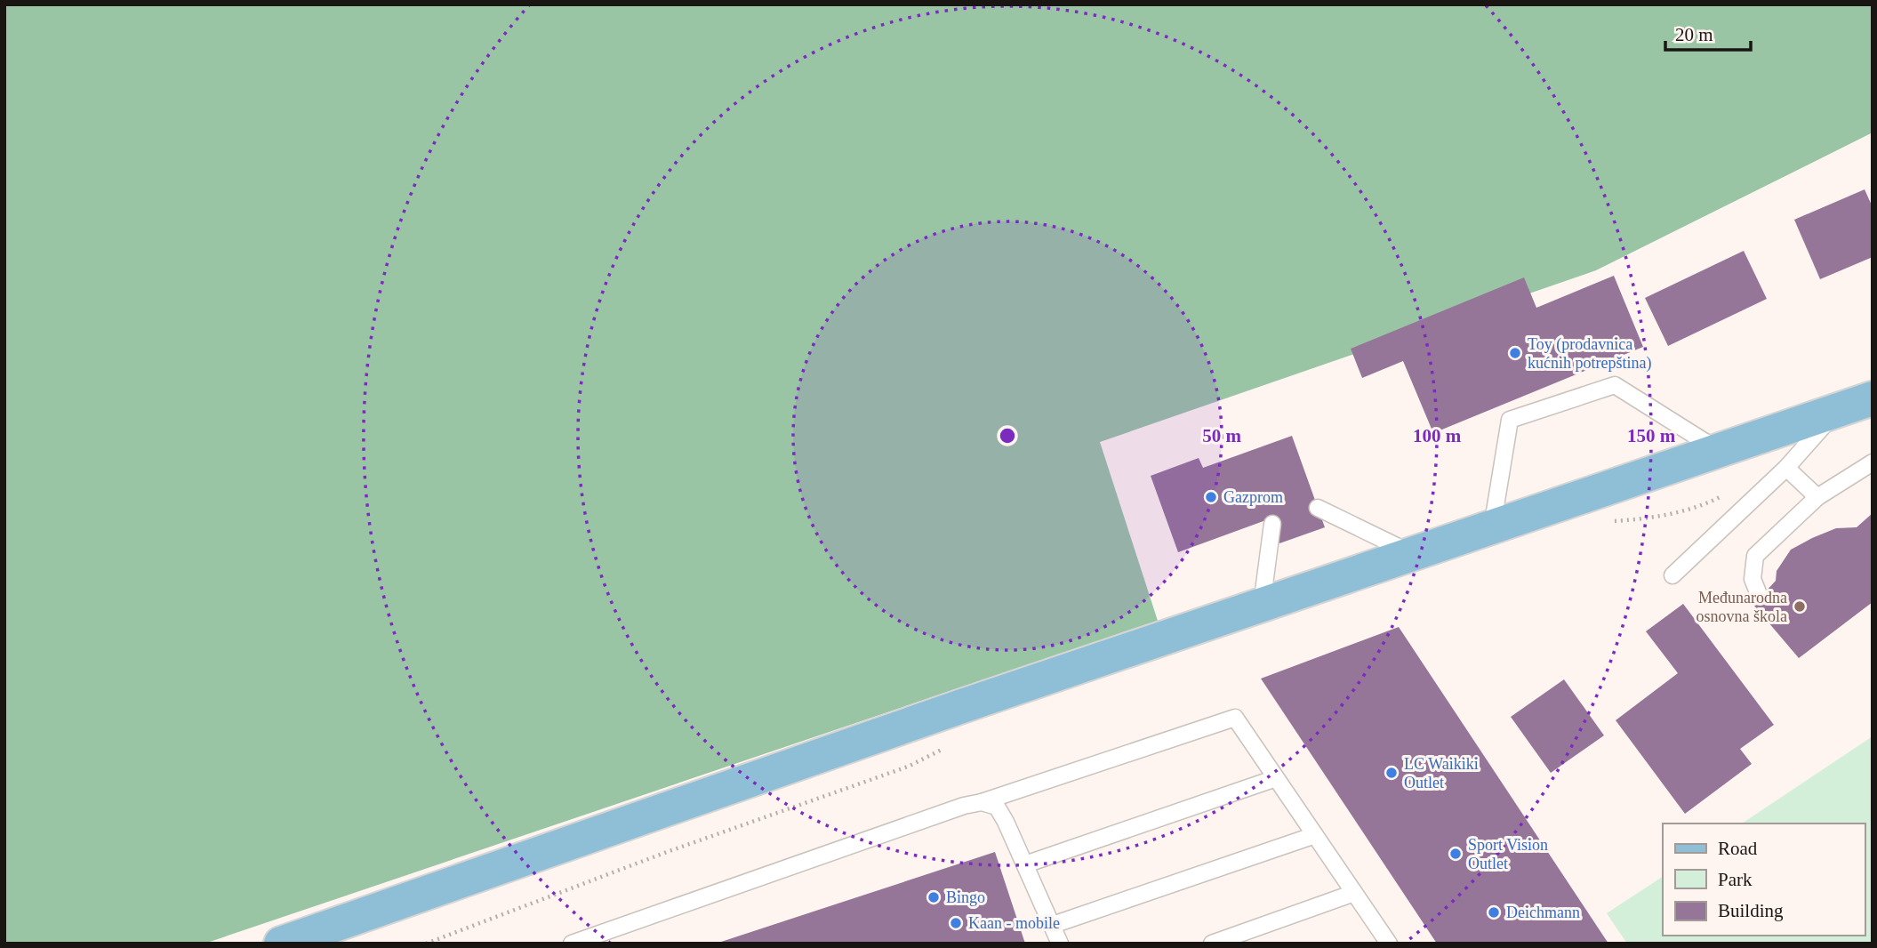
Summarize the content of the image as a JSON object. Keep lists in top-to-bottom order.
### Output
{
  "places": [
    "Toy (prodavnica kućnih potrepština)",
    "Gazprom",
    "Međunarodna osnovna škola",
    "LC Waikiki Outlet",
    "Sport Vision Outlet",
    "Bingo",
    "Deichmann",
    "Kaan - mobile"
  ],
  "legend": ["Road", "Park", "Building"],
  "scale_bar": "20 m",
  "rings": ["50 m", "100 m", "150 m"]
}
